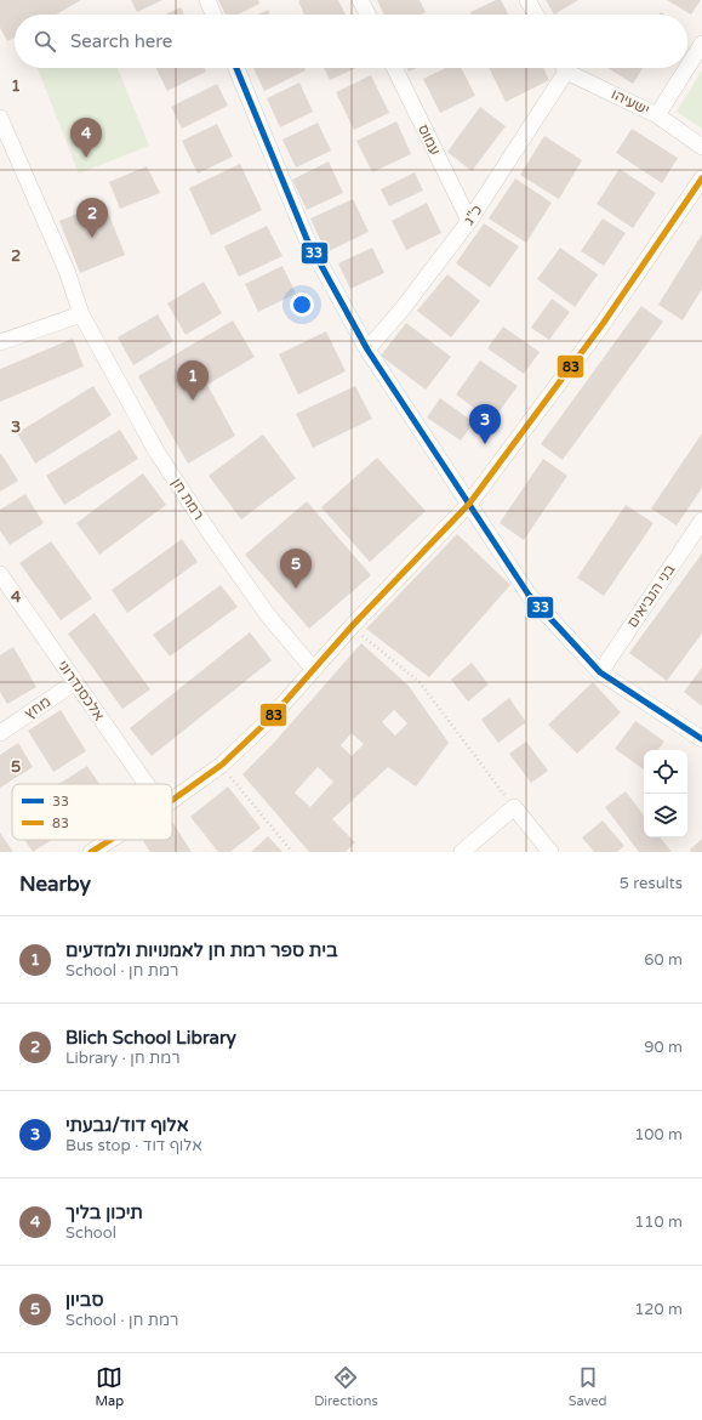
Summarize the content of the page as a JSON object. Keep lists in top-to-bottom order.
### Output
{
  "streets": {
    "street": [
      "ישעיהו",
      "עמוס",
      "כ\"ג",
      "רמת חן",
      "בני הנביאים",
      "אלכסנדרוני",
      "מחץ"
    ]
  },
  "crossings": [
    ["עמוס", "כ\"ג"],
    ["אלכסנדרוני", "מחץ"]
  ],
  "lines": ["transit line 33", "transit line 83"],
  "legend": ["33", "83"],
  "page": {
    "search": "Search here",
    "pins": [
      "4",
      "2",
      "1",
      "3",
      "5"
    ],
    "heading": ["Nearby", "5 results"],
    "list": [
      {
        "mark": "1",
        "name": "בית ספר רמת חן לאמנויות ולמדעים",
        "note": "School · רמת חן",
        "value": "60 m"
      },
      {
        "mark": "2",
        "name": "Blich School Library",
        "note": "Library · רמת חן",
        "value": "90 m"
      },
      {
        "mark": "3",
        "name": "אלוף דוד/גבעתי",
        "note": "Bus stop · אלוף דוד",
        "value": "100 m"
      },
      {
        "mark": "4",
        "name": "תיכון בליך",
        "note": "School",
        "value": "110 m"
      },
      {
        "mark": "5",
        "name": "סביון",
        "note": "School · רמת חן",
        "value": "120 m"
      }
    ],
    "nav": ["Map", "Directions", "Saved"]
  },
  "grid": {
    "rows": [
      "1",
      "2",
      "3",
      "4",
      "5"
    ]
  }
}
